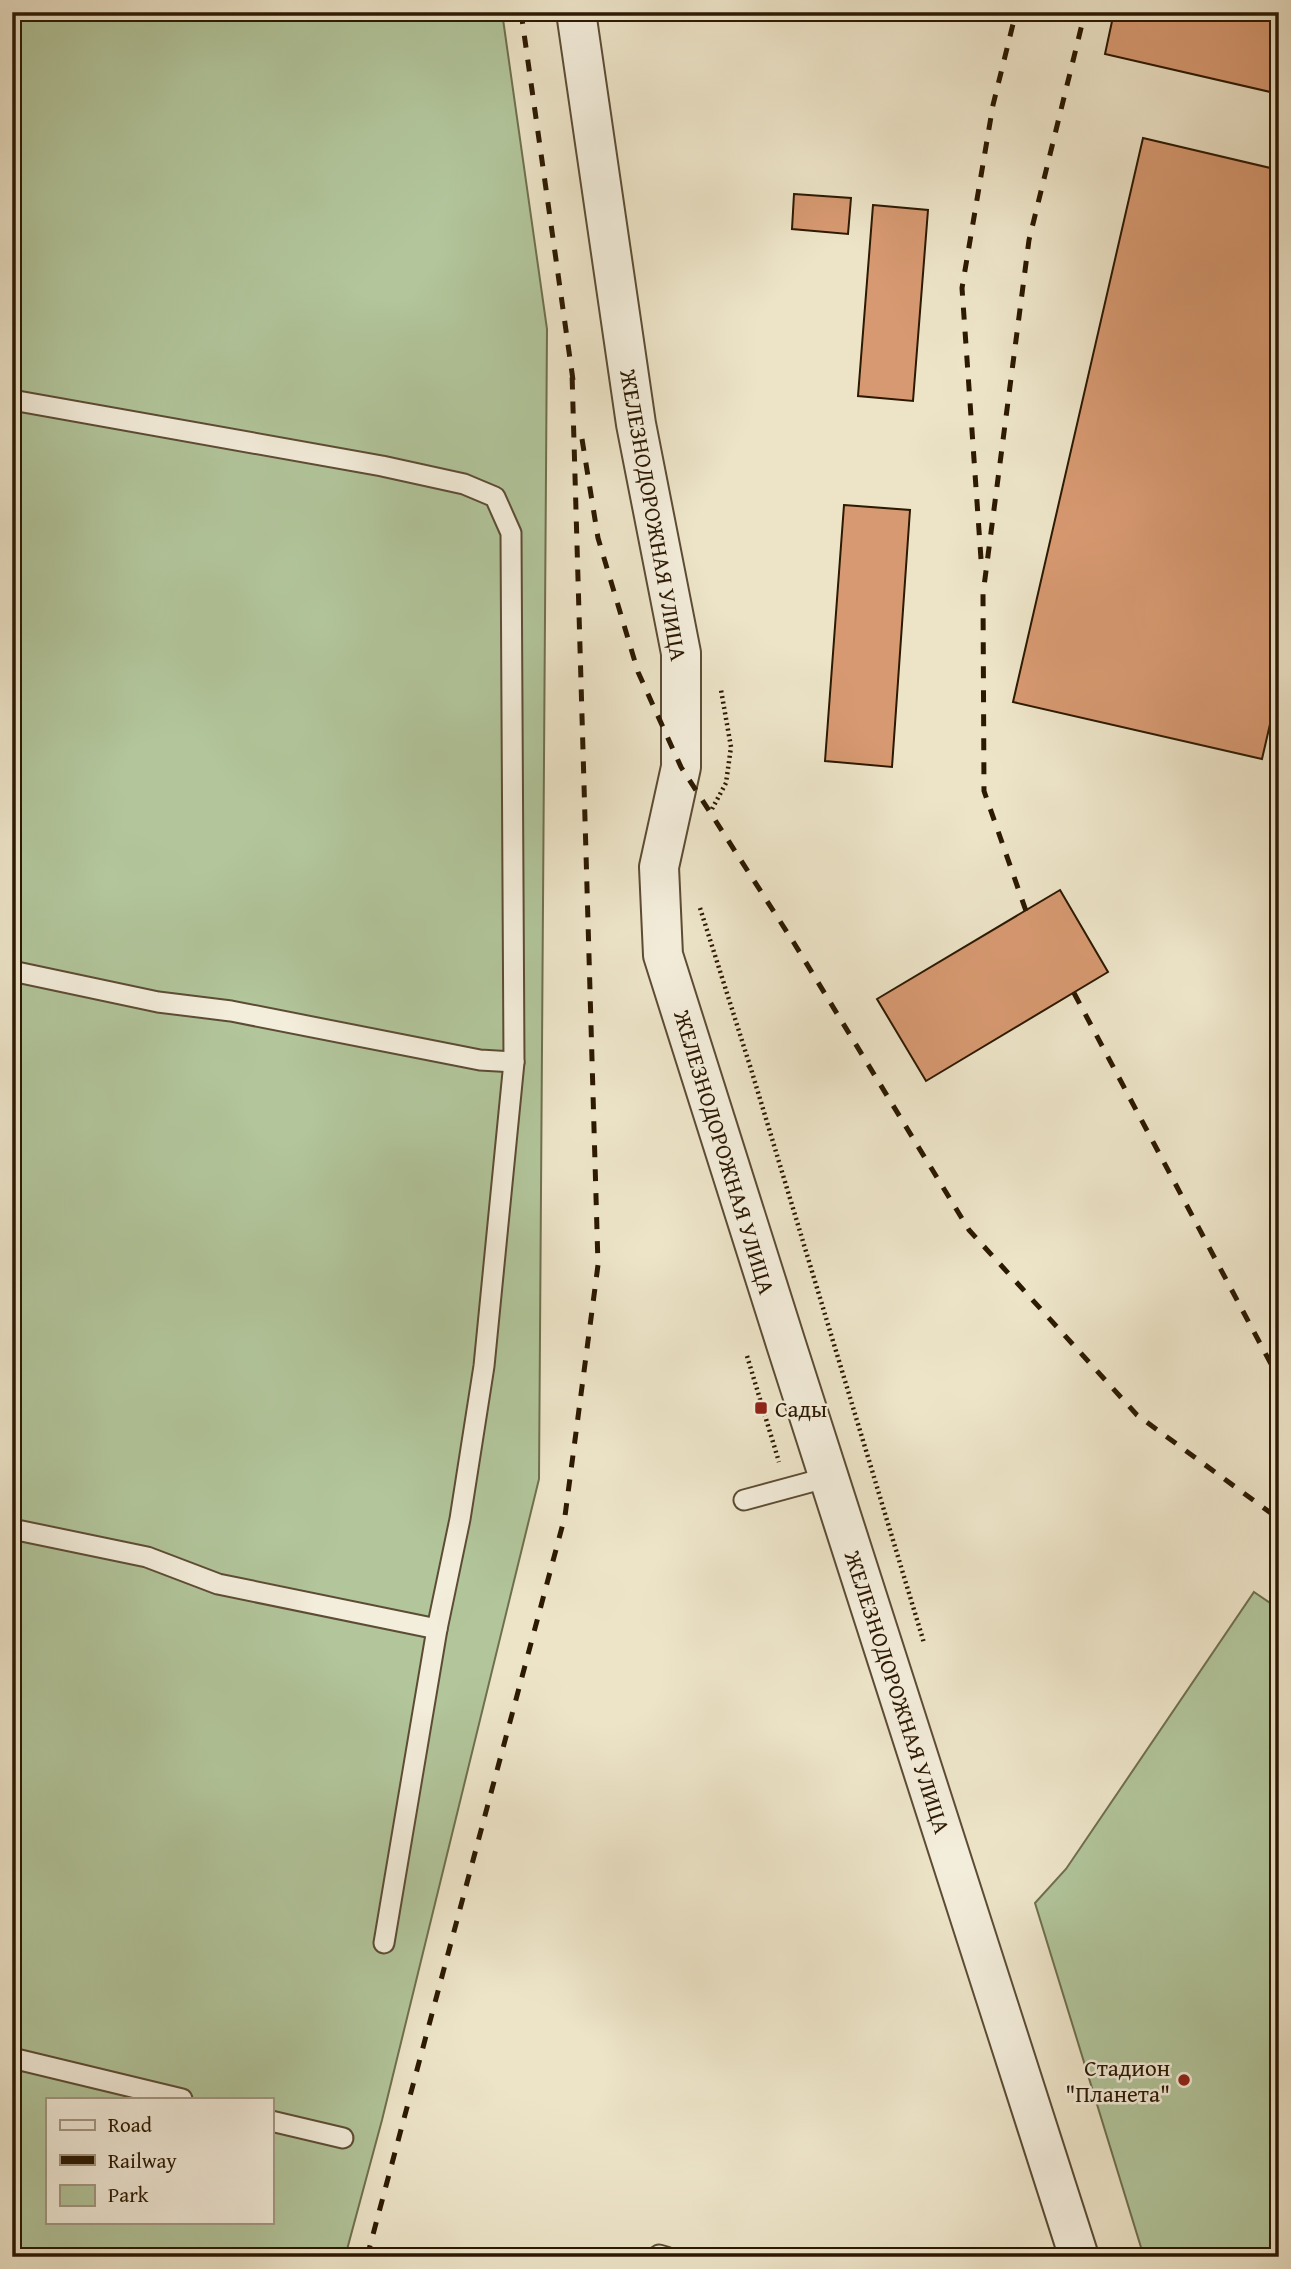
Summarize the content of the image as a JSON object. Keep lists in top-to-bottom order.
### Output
{
  "streets": {
    "street": ["ЖЕЛЕЗНОДОРОЖНАЯ УЛИЦА"]
  },
  "places": {
    "transit": ["Сады"],
    "other": ["Стадион \"Планета\""]
  },
  "legend": ["Road", "Railway", "Park"]
}
